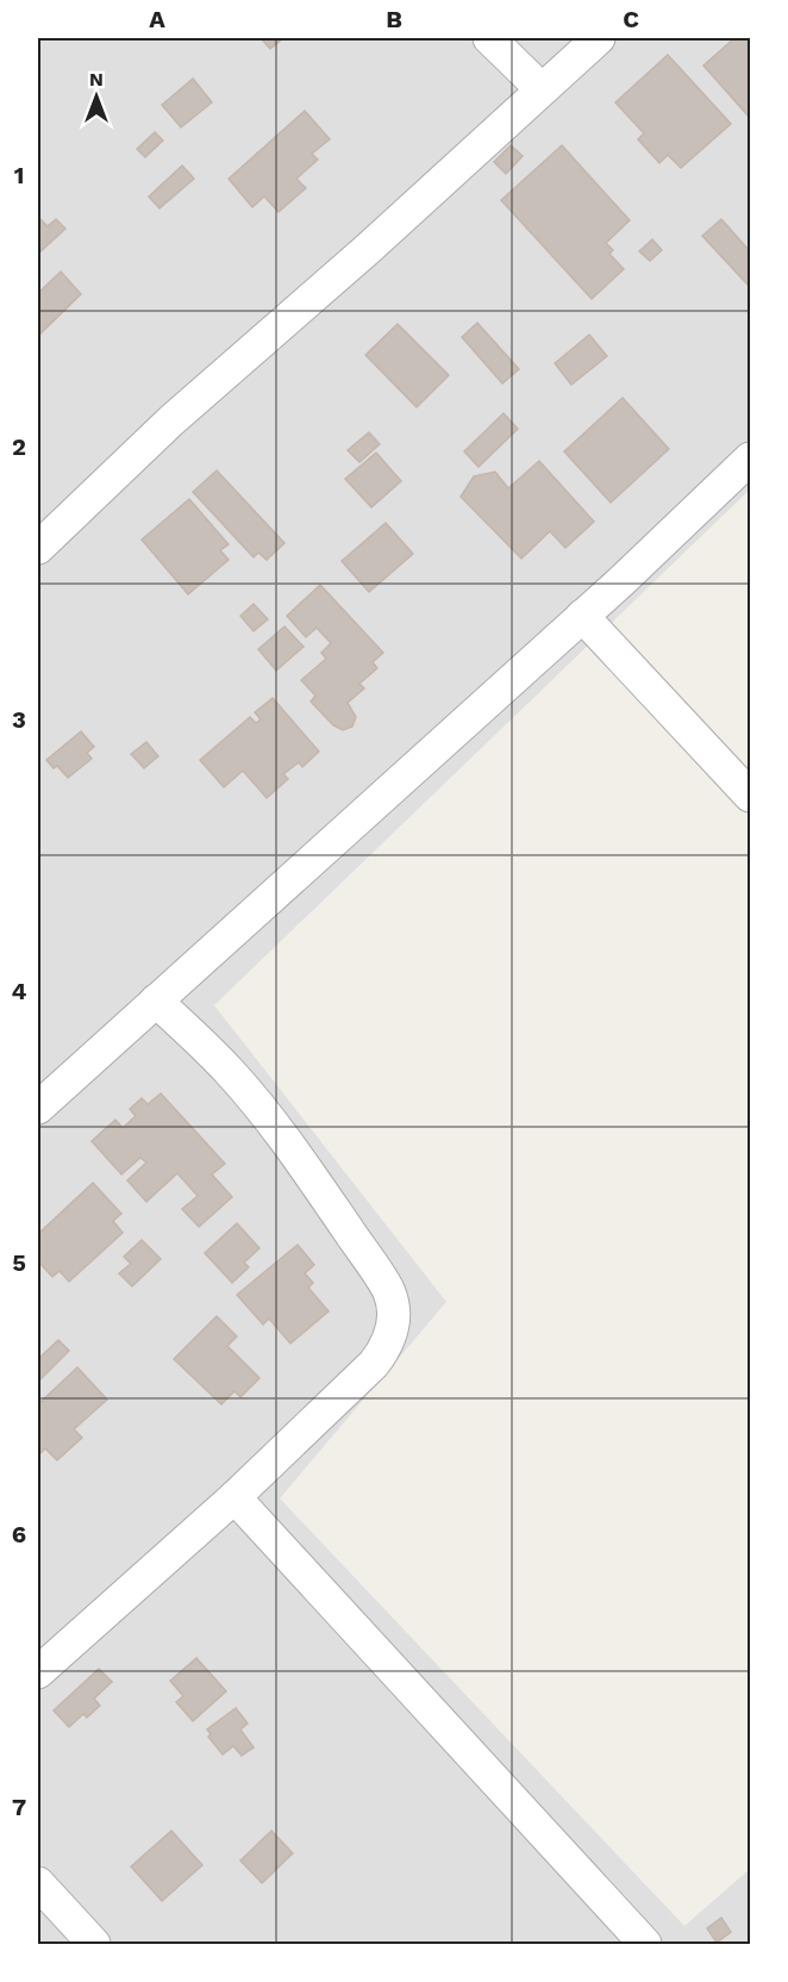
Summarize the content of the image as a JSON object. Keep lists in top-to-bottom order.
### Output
{
  "north": "top",
  "grid": {
    "columns": ["A", "B", "C"],
    "rows": [
      "1",
      "2",
      "3",
      "4",
      "5",
      "6",
      "7"
    ]
  }
}
